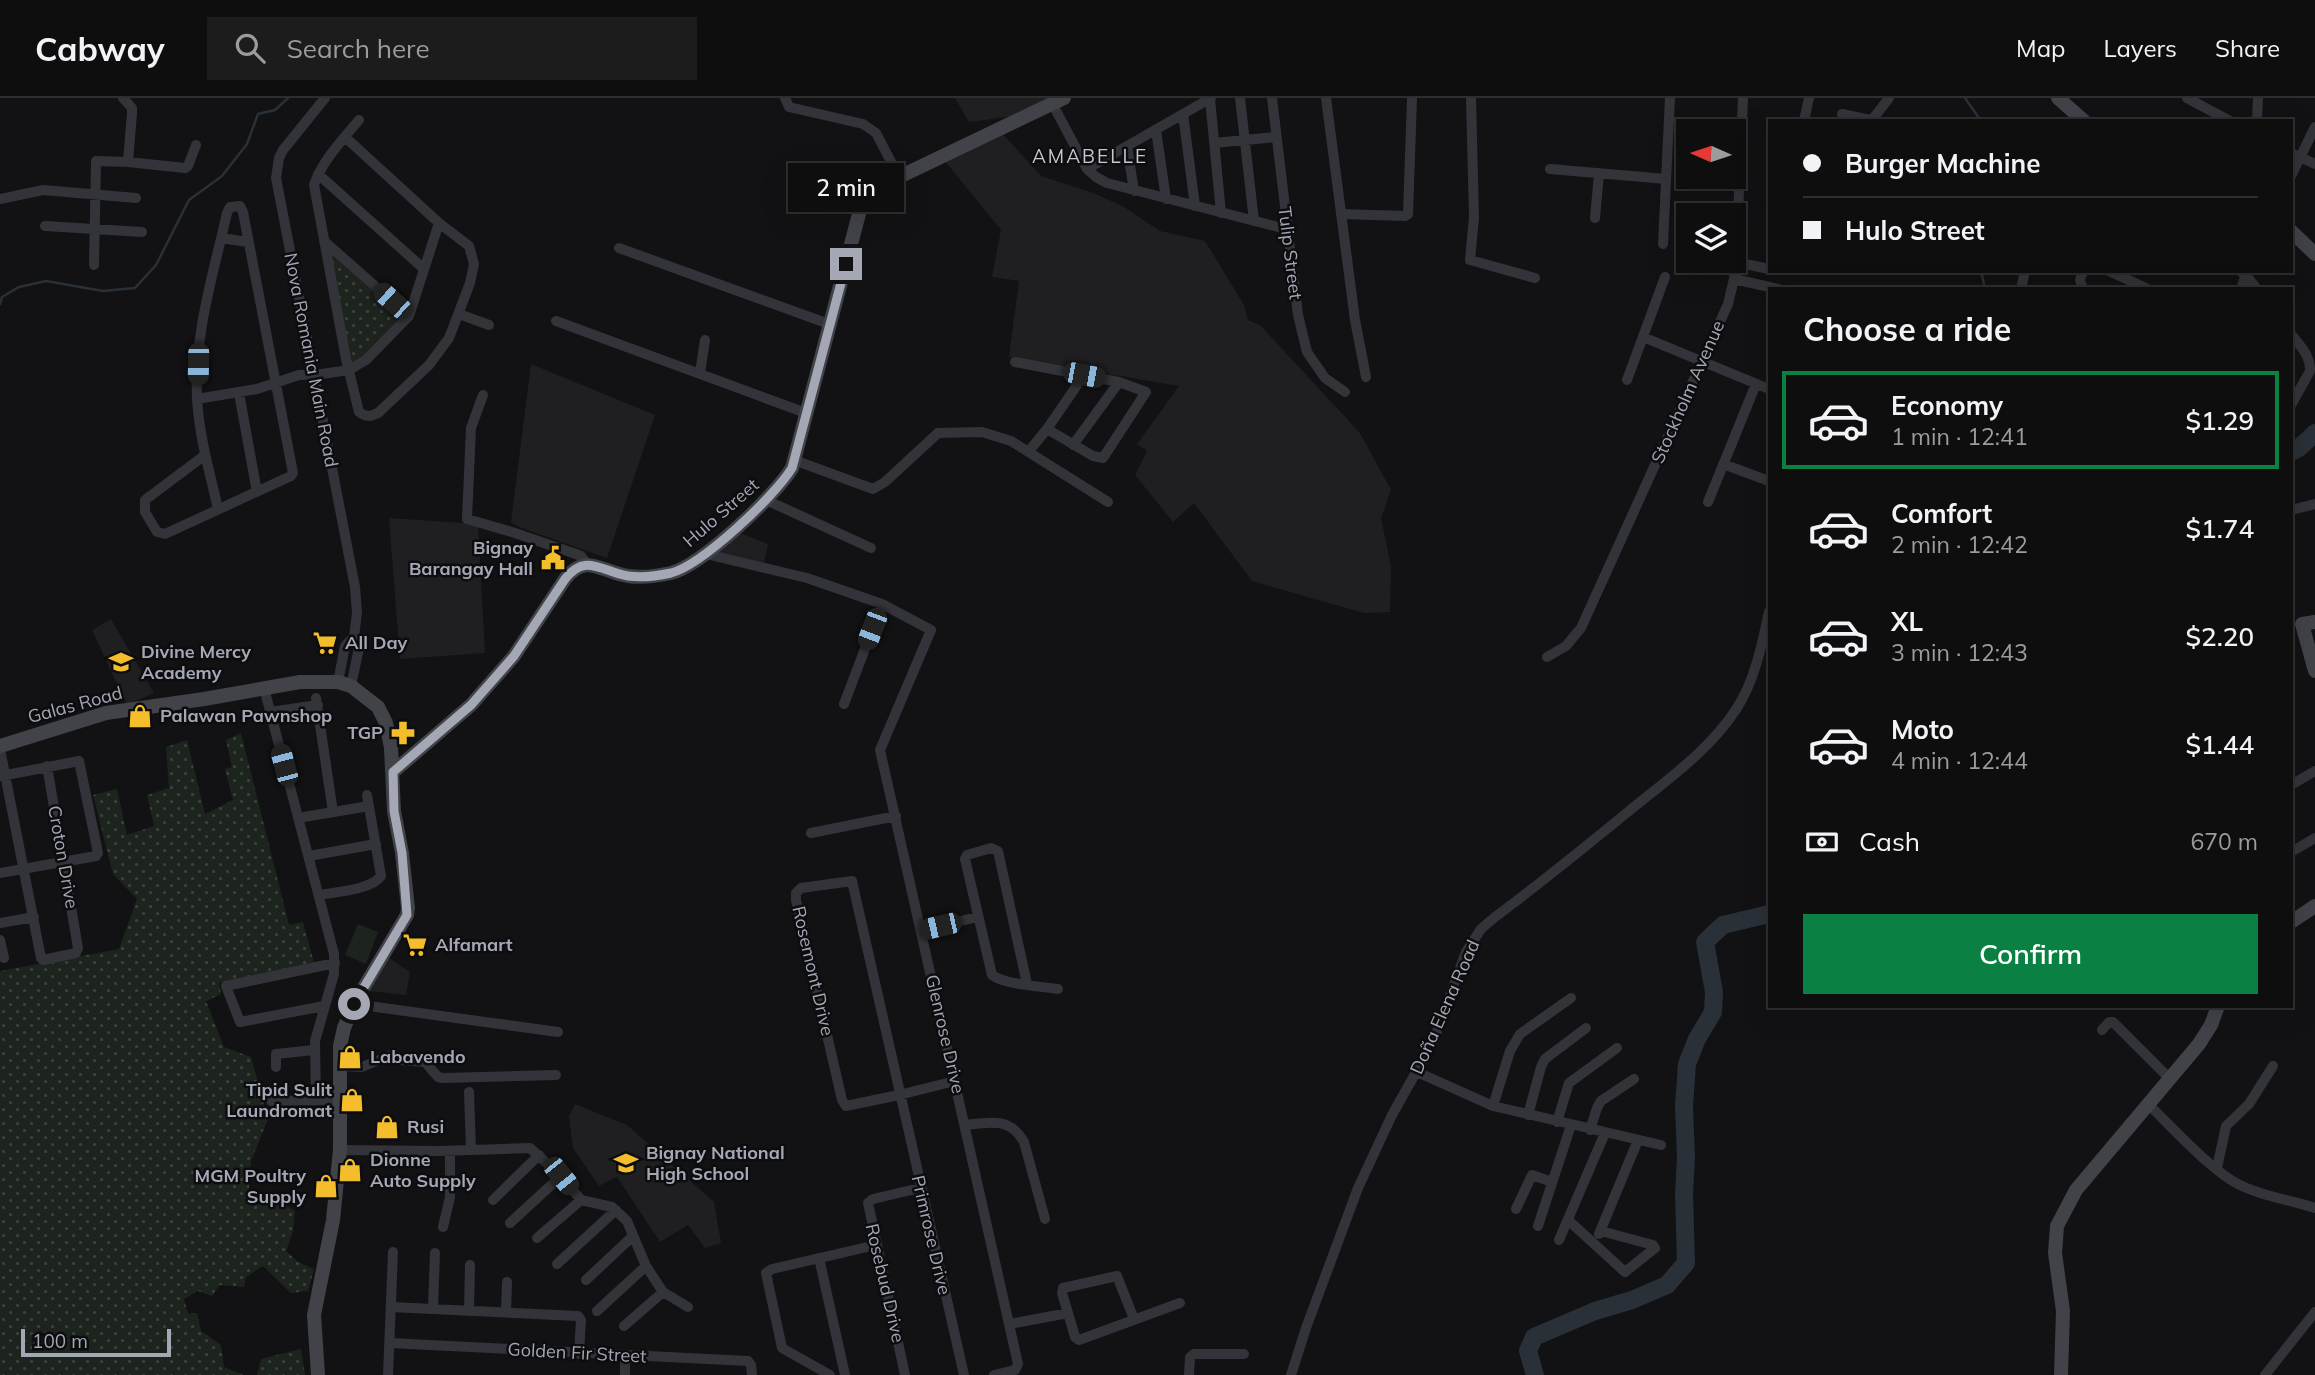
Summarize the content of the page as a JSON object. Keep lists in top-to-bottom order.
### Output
{
  "streets": {
    "main road": ["Hulo Street", "Galas Road"],
    "street": [
      "Tulip Street",
      "Nova Romania Main Road",
      "Stockholm Avenue",
      "Croton Drive",
      "Rosemont Drive",
      "Doña Elena Road",
      "Glenrose Drive",
      "Primrose Drive",
      "Rosebud Drive",
      "Golden Fir Street"
    ]
  },
  "crossings": [
    ["Nova Romania Main Road", "Galas Road"],
    ["Rosemont Drive", "Primrose Drive"],
    ["Primrose Drive", "Rosebud Drive"]
  ],
  "districts": ["AMABELLE"],
  "places": {
    "public building": ["Bignay Barangay Hall"],
    "supermarket": ["All Day", "Alfamart"],
    "school or university": ["Divine Mercy Academy", "Bignay National High School"],
    "shop": [
      "Palawan Pawnshop",
      "Labavendo",
      "Tipid Sulit Laundromat",
      "Rusi",
      "Dionne Auto Supply",
      "MGM Poultry Supply"
    ],
    "pharmacy": ["TGP"]
  },
  "scale_bar": "100 m",
  "north": "left",
  "page": {
    "header": "Cabway",
    "search": "Search here",
    "nav": ["Map", "Layers", "Share"],
    "banner": ["Burger Machine", "Hulo Street"],
    "bubble": "2 min",
    "heading": "Choose a ride",
    "list": [
      {
        "name": "Economy",
        "note": "1 min · 12:41",
        "value": "$1.29"
      },
      {
        "name": "Comfort",
        "note": "2 min · 12:42",
        "value": "$1.74"
      },
      {
        "name": "XL",
        "note": "3 min · 12:43",
        "value": "$2.20"
      },
      {
        "name": "Moto",
        "note": "4 min · 12:44",
        "value": "$1.44"
      }
    ],
    "pay": ["Cash", "670 m"],
    "buttons": "Confirm",
    "scale": "100 m"
  }
}
